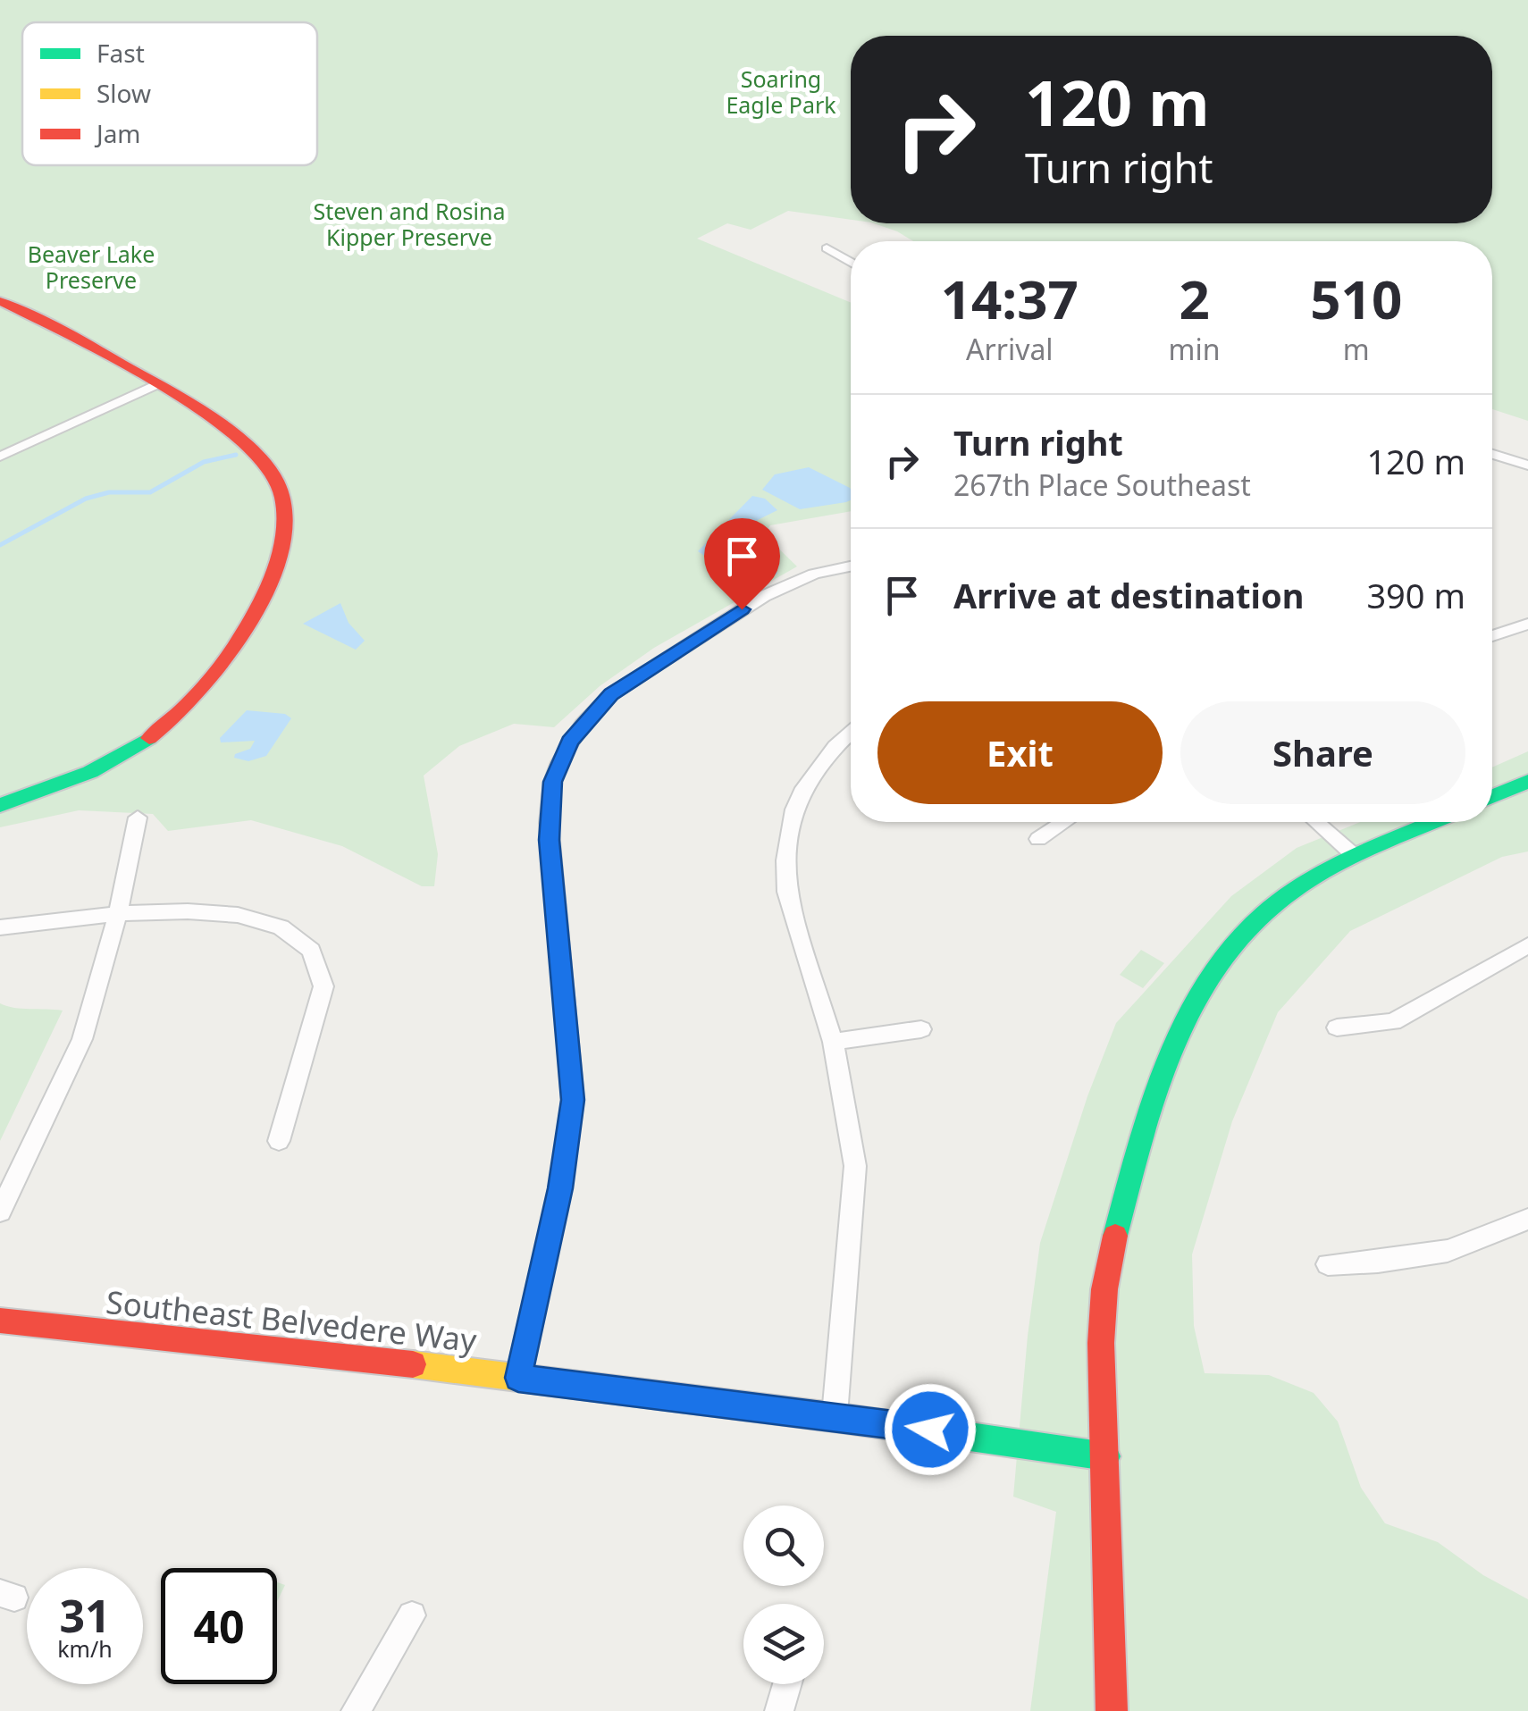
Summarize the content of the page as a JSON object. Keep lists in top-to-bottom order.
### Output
{
  "streets": {
    "street": ["Southeast Belvedere Way"]
  },
  "parks": ["Soaring Eagle Park", "Steven and Rosina Kipper Preserve", "Beaver Lake Preserve"],
  "legend": ["Fast", "Slow", "Jam"],
  "page": {
    "turn": ["120 m", "Turn right"],
    "eta": [
      "14:37",
      "Arrival",
      "2",
      "min",
      "510",
      "m"
    ],
    "list": [
      {
        "name": "Turn right",
        "note": "267th Place Southeast",
        "value": "120 m"
      },
      {
        "name": "Arrive at destination",
        "value": "390 m"
      }
    ],
    "buttons": ["Exit", "Share"],
    "speed": "31 km/h",
    "limit": "40"
  }
}
